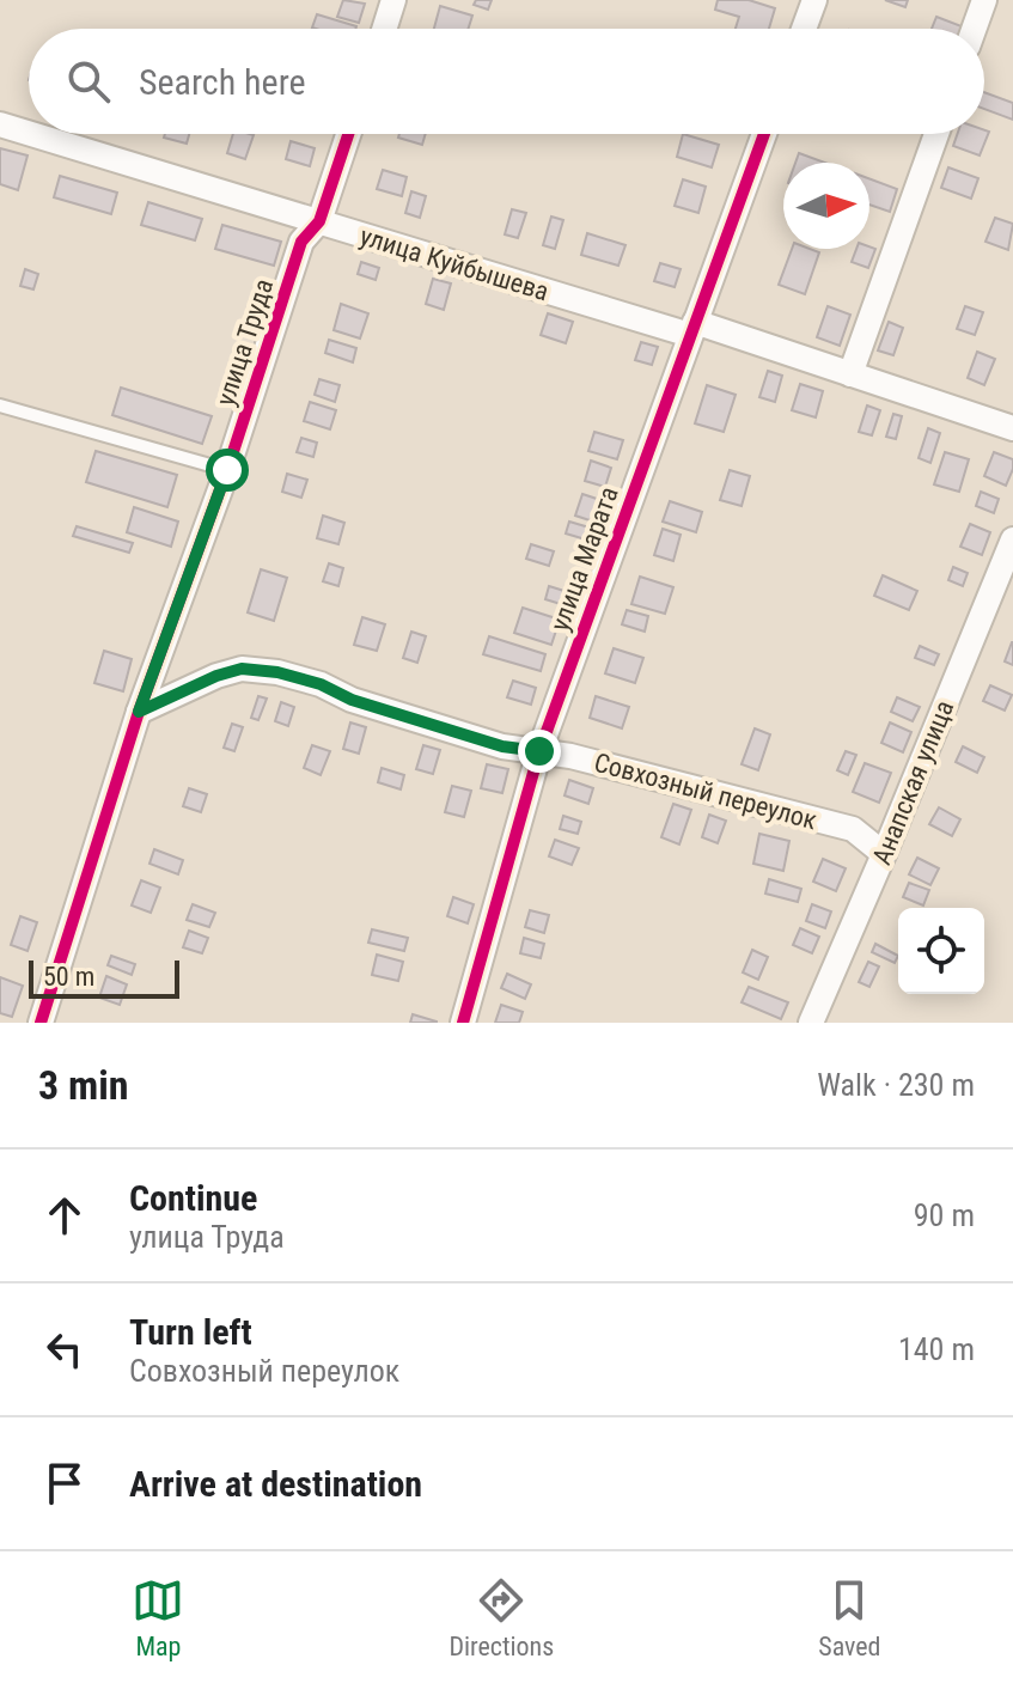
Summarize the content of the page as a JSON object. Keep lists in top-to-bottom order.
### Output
{
  "streets": {
    "street": [
      "улица Куйбышева",
      "улица Труда",
      "улица Марата",
      "Анапская улица",
      "Совхозный переулок"
    ]
  },
  "crossings": [
    ["улица Куйбышева", "улица Труда"],
    ["улица Куйбышева", "улица Марата"],
    ["улица Труда", "Совхозный переулок"],
    ["улица Марата", "Совхозный переулок"],
    ["Анапская улица", "Совхозный переулок"]
  ],
  "scale_bar": "50 m",
  "north": "right",
  "page": {
    "search": "Search here",
    "scale": "50 m",
    "heading": ["3 min", "Walk · 230 m"],
    "list": [
      ["Continue", "улица Труда", "90 m"],
      ["Turn left", "Совхозный переулок", "140 m"],
      "Arrive at destination"
    ],
    "nav": ["Map", "Directions", "Saved"]
  }
}
